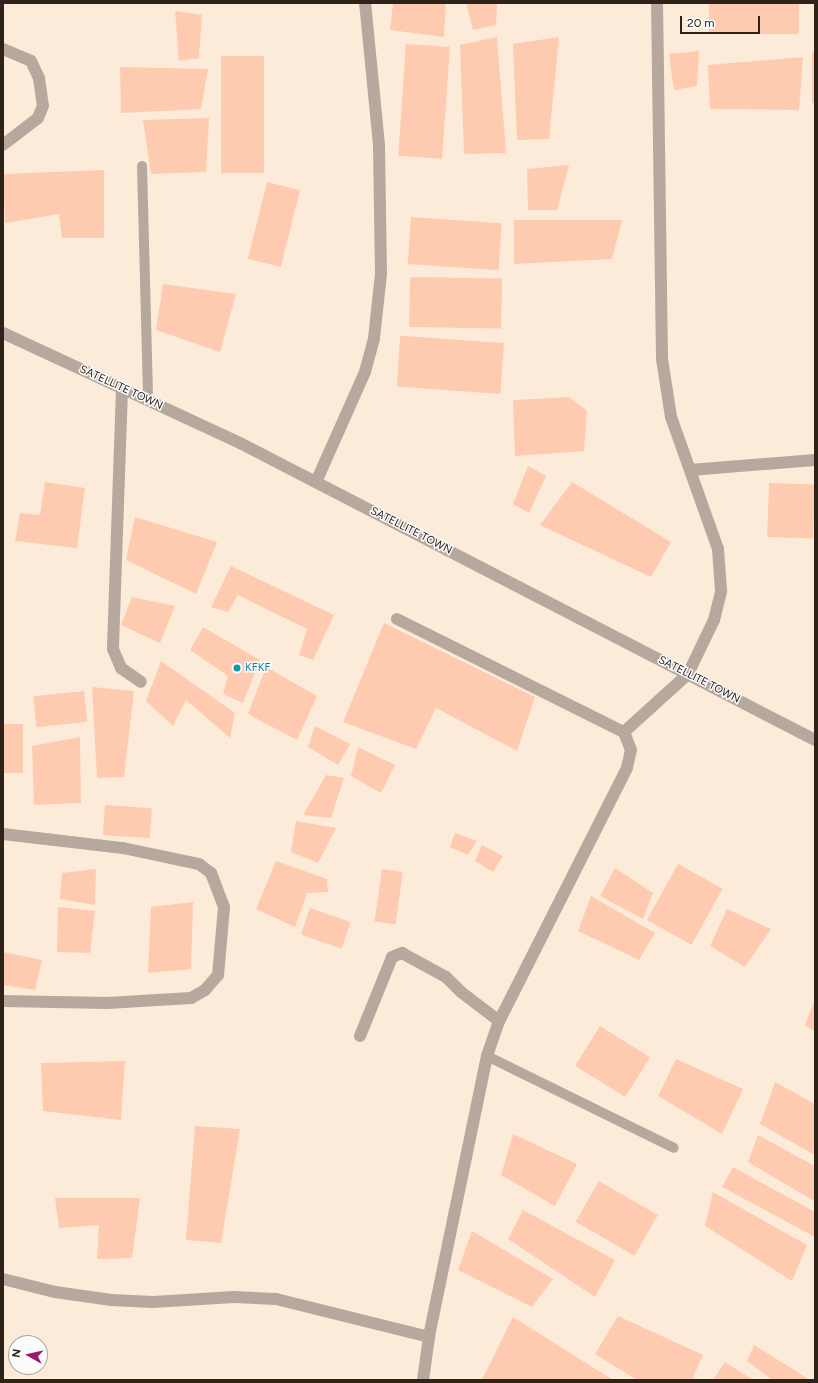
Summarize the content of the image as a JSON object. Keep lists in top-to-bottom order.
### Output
{
  "streets": {
    "street": ["SATELLITE TOWN"]
  },
  "places": ["KFKF"],
  "scale_bar": "20 m",
  "north": "left"
}
